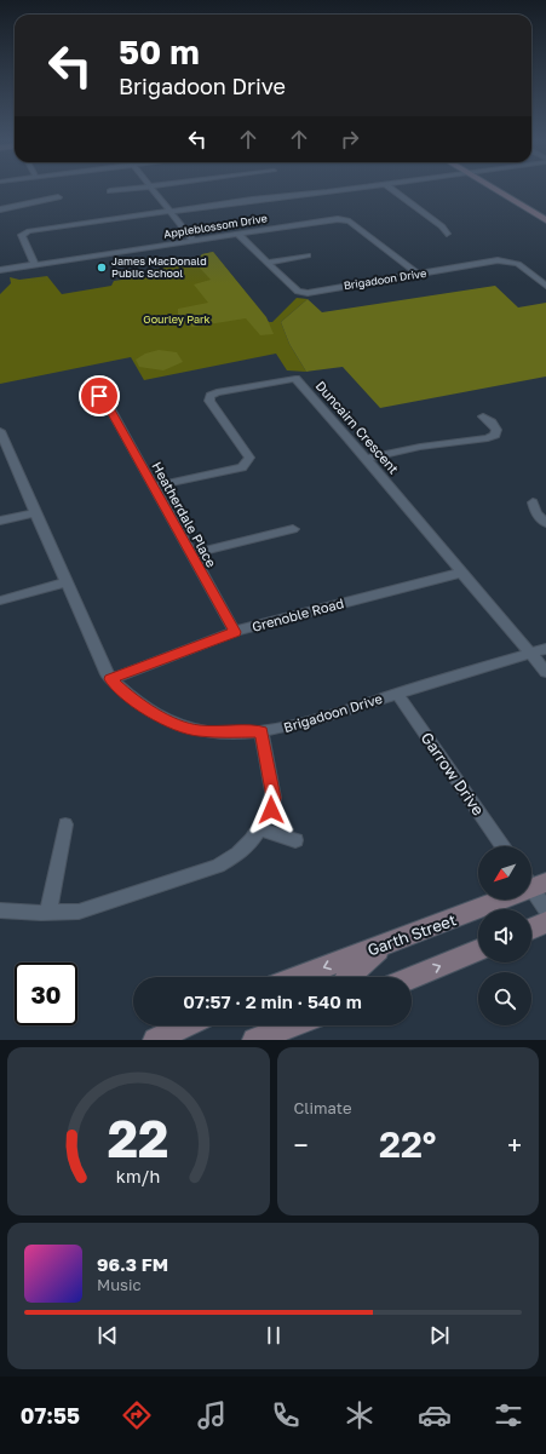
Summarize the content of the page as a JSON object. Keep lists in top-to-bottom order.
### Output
{
  "streets": {
    "main road": ["Garth Street"],
    "street": [
      "Appleblossom Drive",
      "Brigadoon Drive",
      "Duncairn Crescent",
      "Heatherdale Place",
      "Grenoble Road",
      "Garrow Drive"
    ]
  },
  "crossings": [
    ["Appleblossom Drive", "Brigadoon Drive"],
    ["Brigadoon Drive", "Duncairn Crescent"],
    ["Brigadoon Drive", "Grenoble Road"],
    ["Brigadoon Drive", "Garrow Drive"],
    ["Duncairn Crescent", "Heatherdale Place"],
    ["Duncairn Crescent", "Grenoble Road"],
    ["Heatherdale Place", "Grenoble Road"]
  ],
  "parks": ["Gourley Park"],
  "places": ["James MacDonald Public School"],
  "north": "bottom left",
  "page": {
    "turn": ["50 m", "Brigadoon Drive"],
    "limit": "30",
    "trip": "07:57 · 2 min · 540 m",
    "tile": "Climate",
    "heat": ["−", "22°", "+"],
    "song": ["96.3 FM", "Music"],
    "tabs": "07:55",
    "gauge": ["22", "km/h"]
  }
}
